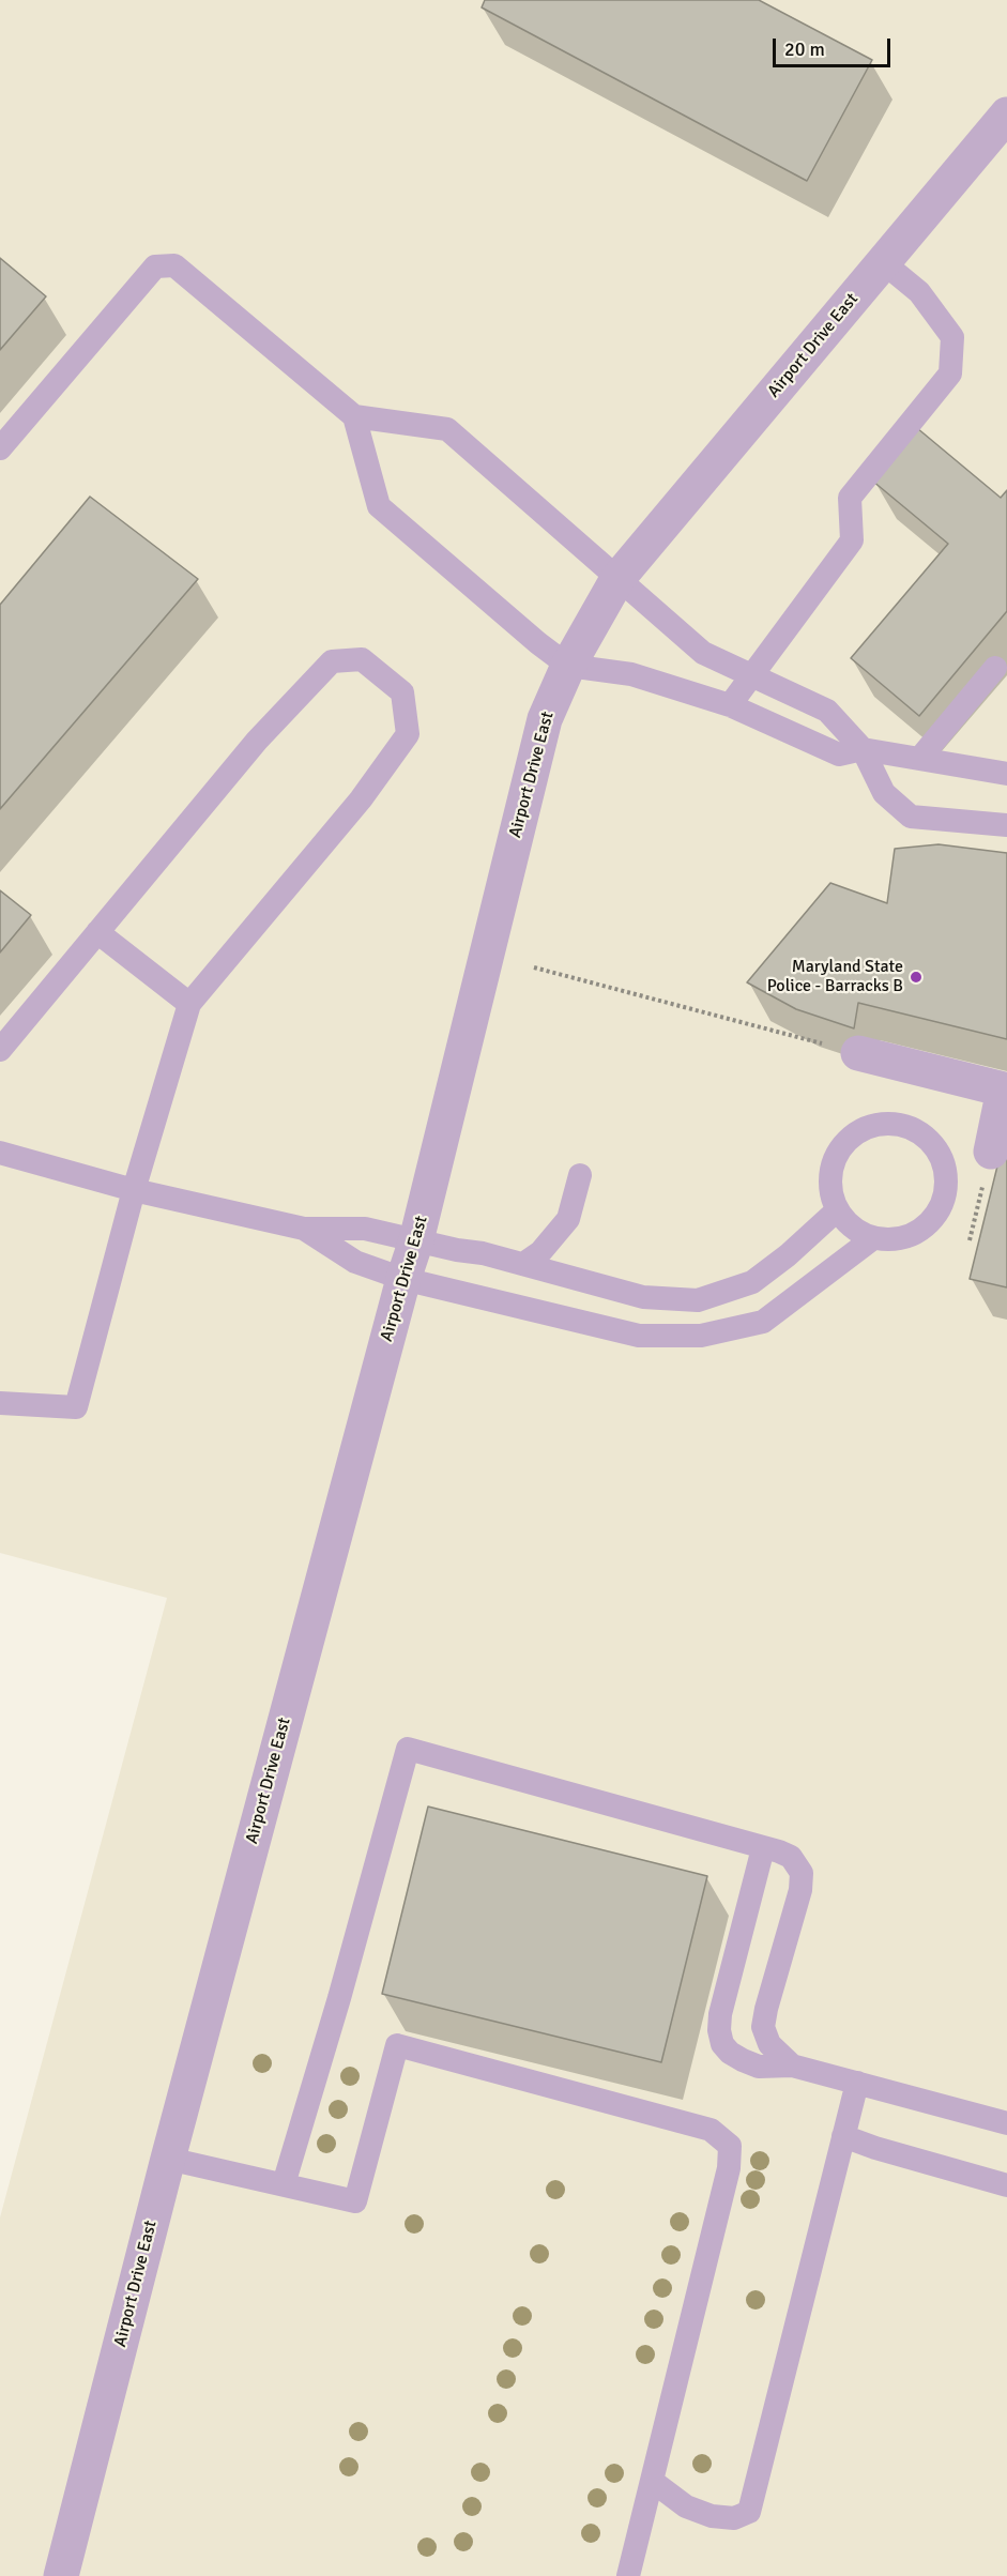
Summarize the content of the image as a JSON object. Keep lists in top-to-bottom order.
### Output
{
  "streets": {
    "street": ["Airport Drive East"]
  },
  "places": ["Maryland State Police - Barracks B"],
  "scale_bar": "20 m"
}
